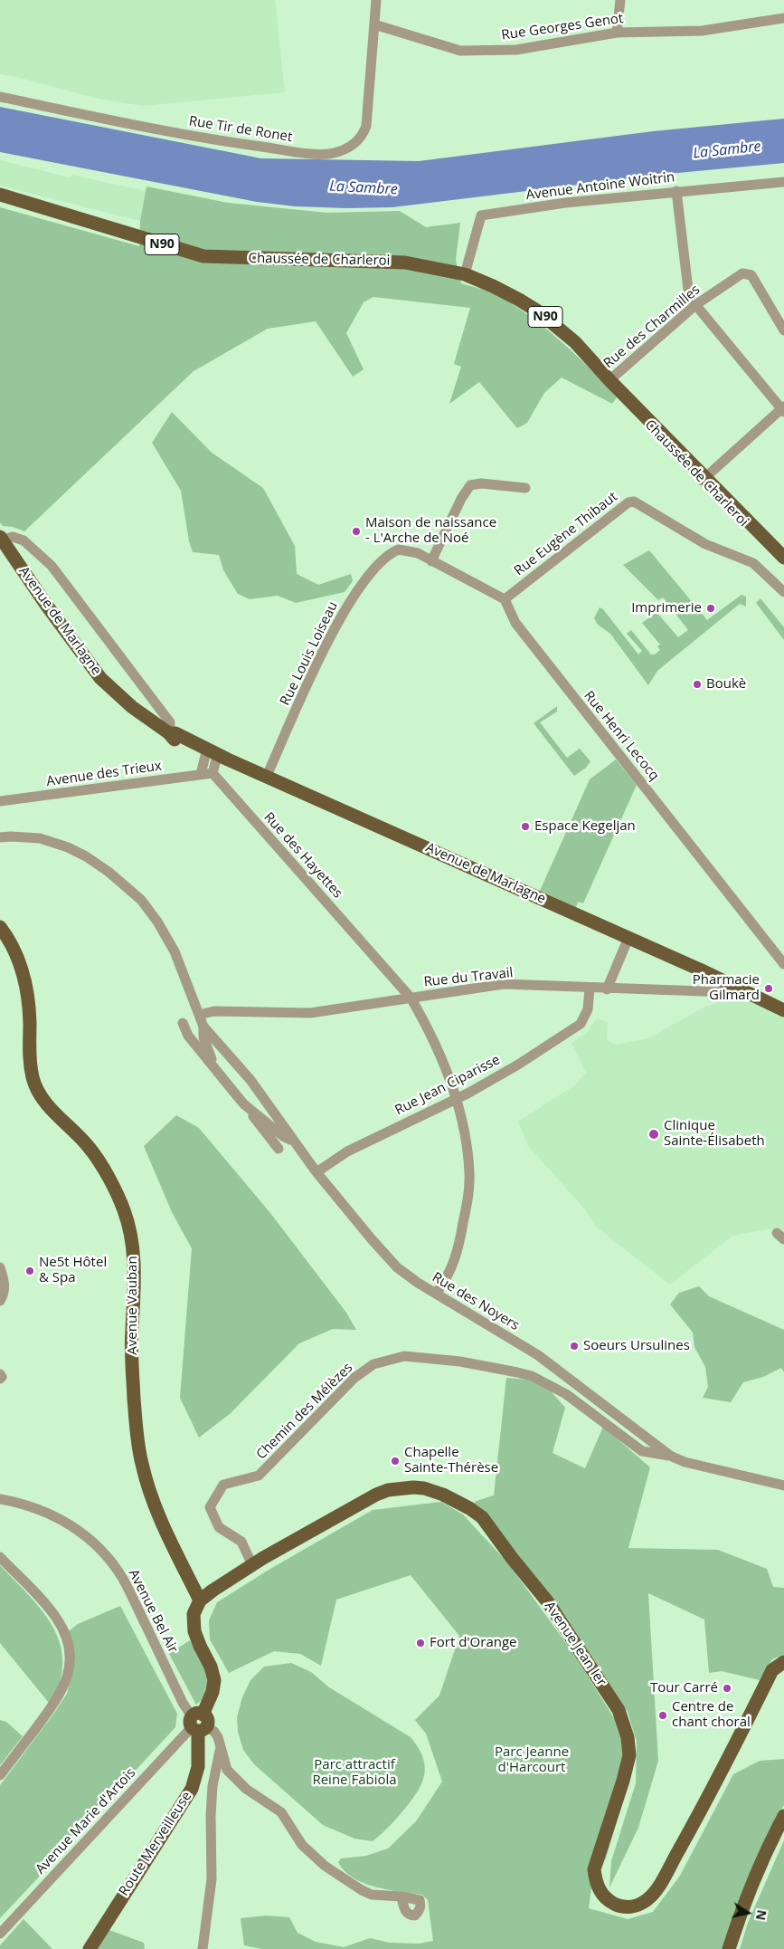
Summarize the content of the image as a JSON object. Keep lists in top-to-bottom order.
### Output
{
  "streets": {
    "main road": [
      "N90",
      "Chaussée de Charleroi",
      "Avenue de Marlagne",
      "Avenue Vauban",
      "Avenue Jean Ier",
      "Route Merveilleuse"
    ],
    "street": [
      "Rue Georges Genot",
      "Rue Tir de Ronet",
      "Avenue Antoine Woitrin",
      "Rue des Charmilles",
      "Rue Eugène Thibaut",
      "Rue Louis Loiseau",
      "Rue Henri Lecocq",
      "Avenue des Trieux",
      "Rue des Hayettes",
      "Rue du Travail",
      "Rue Jean Ciparisse",
      "Rue des Noyers",
      "Chemin des Mélèzes",
      "Avenue Bel Air",
      "Avenue Marie d'Artois"
    ]
  },
  "crossings": [
    ["Rue Georges Genot", "Rue Tir de Ronet"],
    ["Avenue Antoine Woitrin", "Chaussée de Charleroi"],
    ["Chaussée de Charleroi", "Rue des Charmilles"],
    ["Rue Eugène Thibaut", "Rue Henri Lecocq"],
    ["Avenue de Marlagne", "Rue Louis Loiseau"],
    ["Avenue de Marlagne", "Rue du Travail"],
    ["Avenue des Trieux", "Rue des Hayettes"],
    ["Rue des Hayettes", "Rue du Travail"],
    ["Rue des Hayettes", "Rue Jean Ciparisse"],
    ["Rue des Hayettes", "Rue des Noyers"],
    ["Rue du Travail", "Rue Jean Ciparisse"],
    ["Rue du Travail", "Rue des Noyers"],
    ["Rue Jean Ciparisse", "Rue des Noyers"],
    ["Rue des Noyers", "Chemin des Mélèzes"],
    ["Avenue Vauban", "Avenue Jean Ier"],
    ["Chemin des Mélèzes", "Avenue Jean Ier"],
    ["Avenue Bel Air", "Avenue Marie d'Artois"],
    ["Avenue Bel Air", "Route Merveilleuse"],
    ["Avenue Marie d'Artois", "Route Merveilleuse"]
  ],
  "water": ["La Sambre"],
  "parks": ["Parc Jeanne d'Harcourt", "Parc attractif Reine Fabiola"],
  "places": [
    "Maison de naissance - L'Arche de Noé",
    "Imprimerie",
    "Boukè",
    "Espace Kegeljan",
    "Pharmacie Gilmard",
    "Clinique Sainte-Élisabeth",
    "Ne5t Hôtel & Spa",
    "Soeurs Ursulines",
    "Chapelle Sainte-Thérèse",
    "Fort d'Orange",
    "Tour Carré",
    "Centre de chant choral"
  ],
  "north": "right"
}
